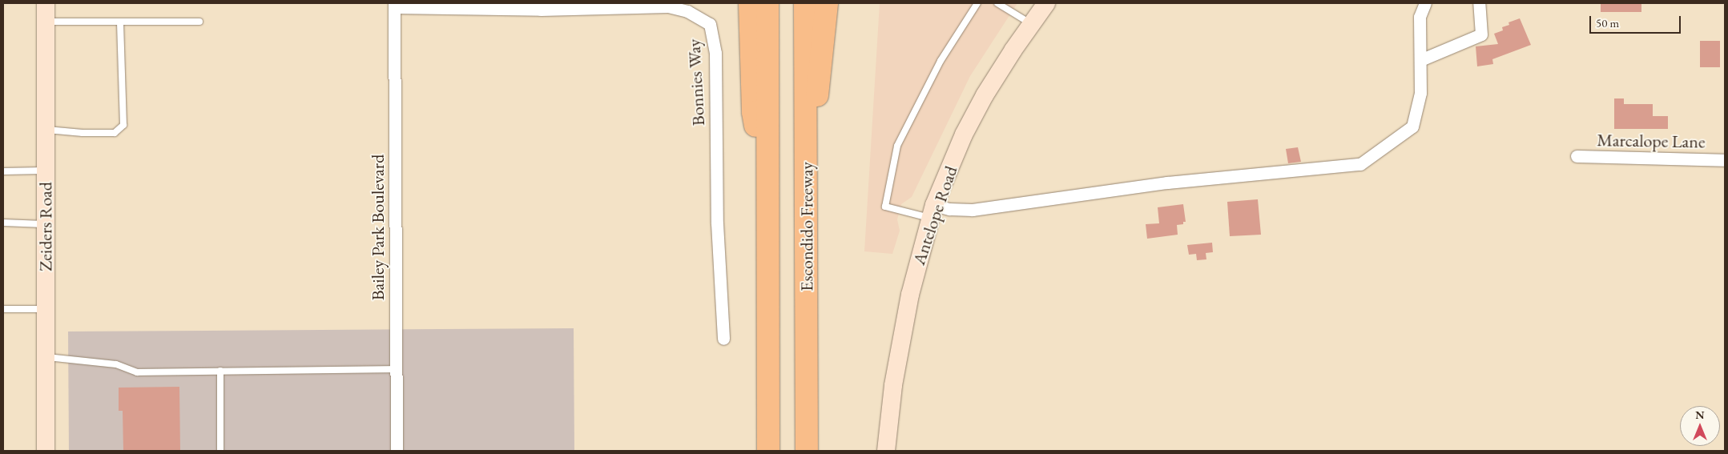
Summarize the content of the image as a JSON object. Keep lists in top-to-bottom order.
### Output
{
  "streets": {
    "highway": ["Escondido Freeway"],
    "main road": ["Antelope Road", "Zeiders Road"],
    "street": ["Bonnies Way", "Marcalope Lane", "Bailey Park Boulevard"]
  },
  "crossings": [
    ["Bonnies Way", "Bailey Park Boulevard"]
  ],
  "scale_bar": "50 m",
  "north": "top"
}
